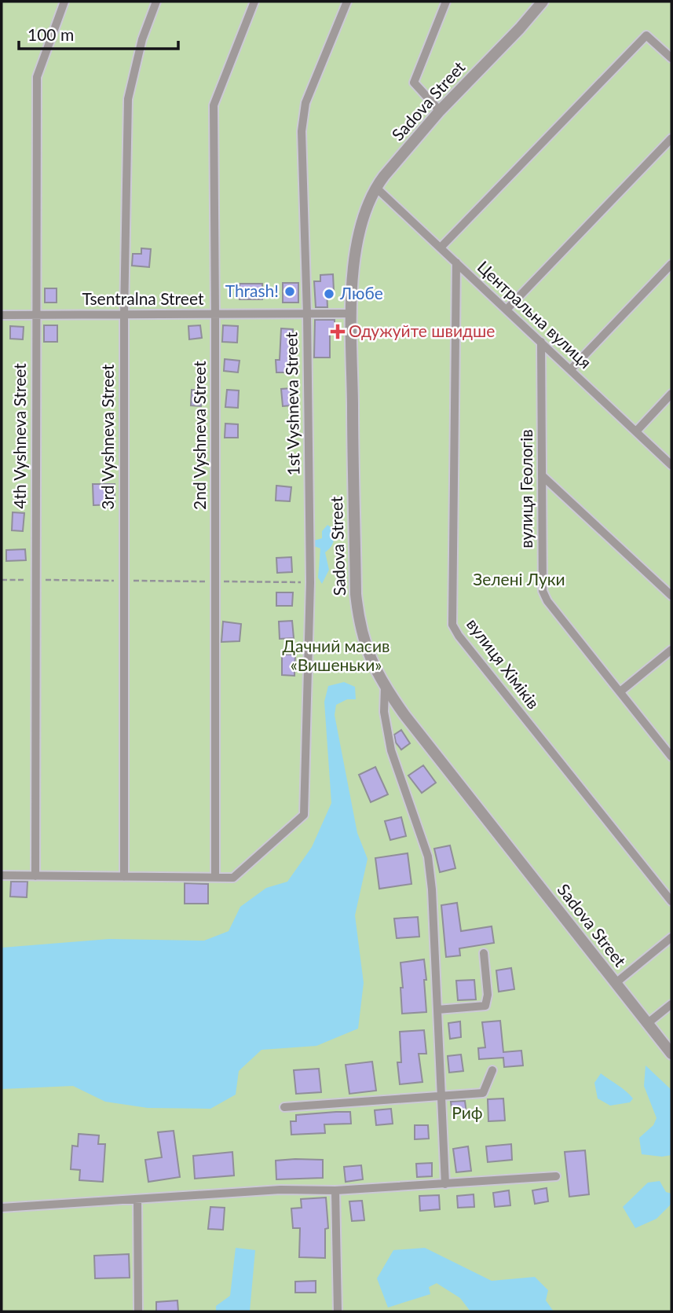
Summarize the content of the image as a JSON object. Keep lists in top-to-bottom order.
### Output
{
  "streets": {
    "street": [
      "Sadova Street",
      "Tsentralna Street",
      "Центральна вулиця",
      "1st Vyshneva Street",
      "2nd Vyshneva Street",
      "4th Vyshneva Street",
      "3rd Vyshneva Street",
      "вулиця Геологів",
      "вулиця Хіміків"
    ]
  },
  "crossings": [
    ["Sadova Street", "Tsentralna Street"],
    ["Sadova Street", "Центральна вулиця"],
    ["Tsentralna Street", "1st Vyshneva Street"],
    ["Tsentralna Street", "2nd Vyshneva Street"],
    ["Tsentralna Street", "4th Vyshneva Street"],
    ["Tsentralna Street", "3rd Vyshneva Street"],
    ["Центральна вулиця", "вулиця Геологів"],
    ["Центральна вулиця", "вулиця Хіміків"],
    ["1st Vyshneva Street", "2nd Vyshneva Street"]
  ],
  "parks": ["Зелені Луки", "Дачний масив «Вишеньки»", "Риф"],
  "places": {
    "other": ["Thrash!", "Любе"],
    "health": ["Одужуйте швидше"]
  },
  "scale_bar": "100 m"
}
